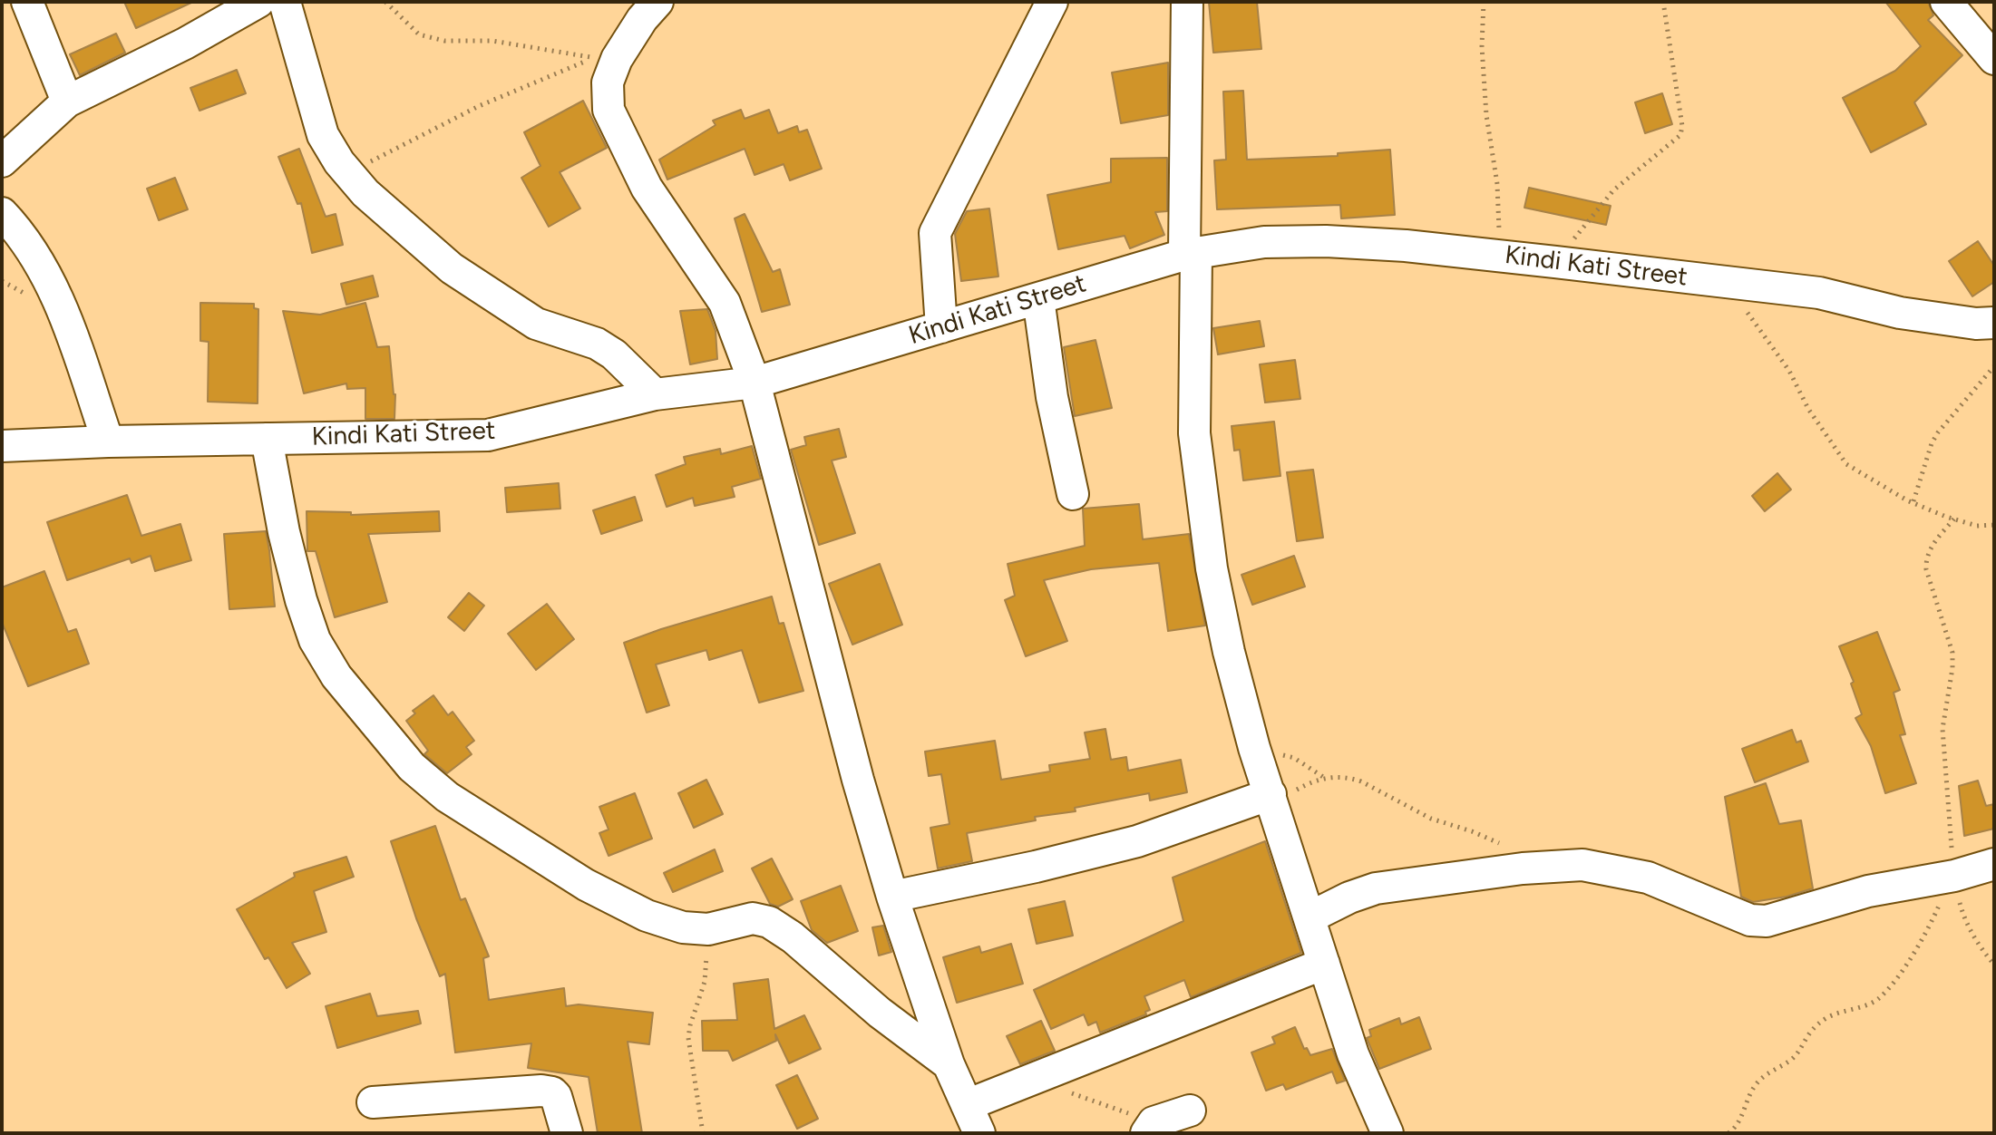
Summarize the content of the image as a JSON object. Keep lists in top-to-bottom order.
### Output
{
  "streets": {
    "street": ["Kindi Kati Street"]
  }
}
